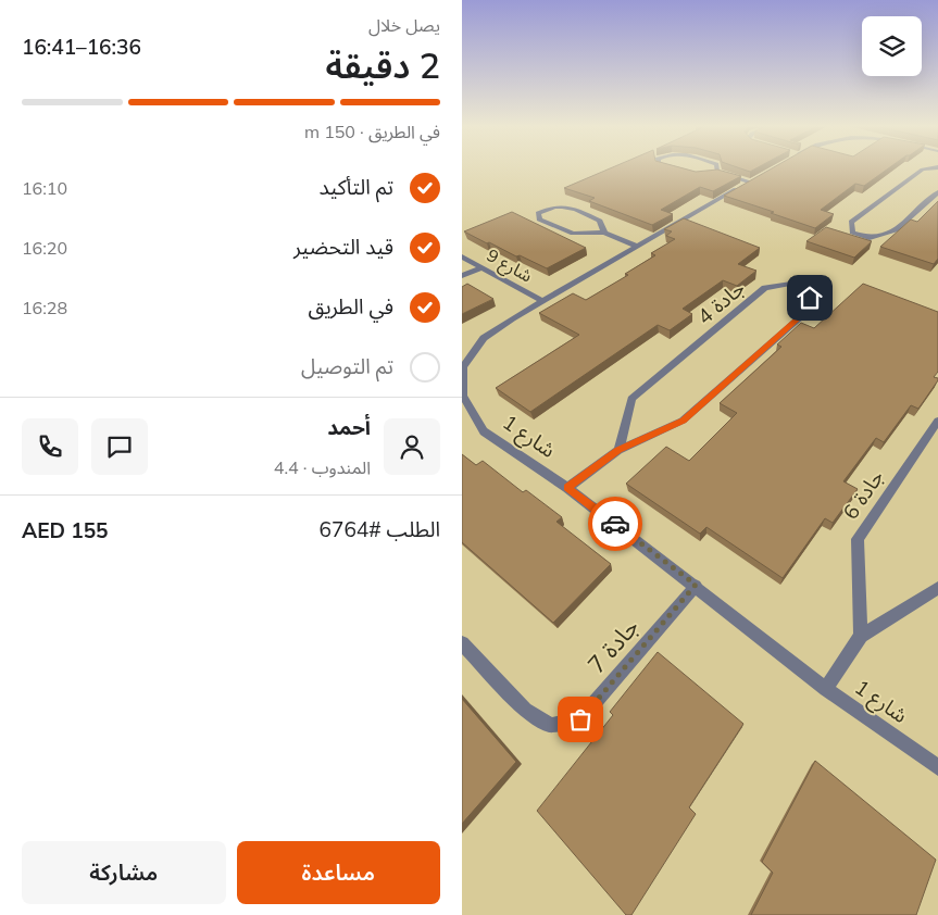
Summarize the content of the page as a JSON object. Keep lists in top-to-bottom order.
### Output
{
  "streets": {
    "street": [
      "شارع 9",
      "جادة 4",
      "شارع 1",
      "جادة 6",
      "جادة 7"
    ]
  },
  "crossings": [
    ["شارع 9", "شارع 1"],
    ["جادة 4", "شارع 1"],
    ["شارع 1", "جادة 7"]
  ],
  "page": {
    "heading": ["2 دقيقة", "يصل خلال", "16:36–16:41"],
    "panel": [
      "أحمد",
      "المندوب · 4.4",
      "الطلب #6764",
      "AED 155"
    ],
    "bar": "في الطريق · 150 m",
    "list": [
      ["تم التأكيد", "16:10"],
      ["قيد التحضير", "16:20"],
      ["في الطريق", "16:28"],
      "تم التوصيل"
    ],
    "buttons": ["مساعدة", "مشاركة"]
  }
}
